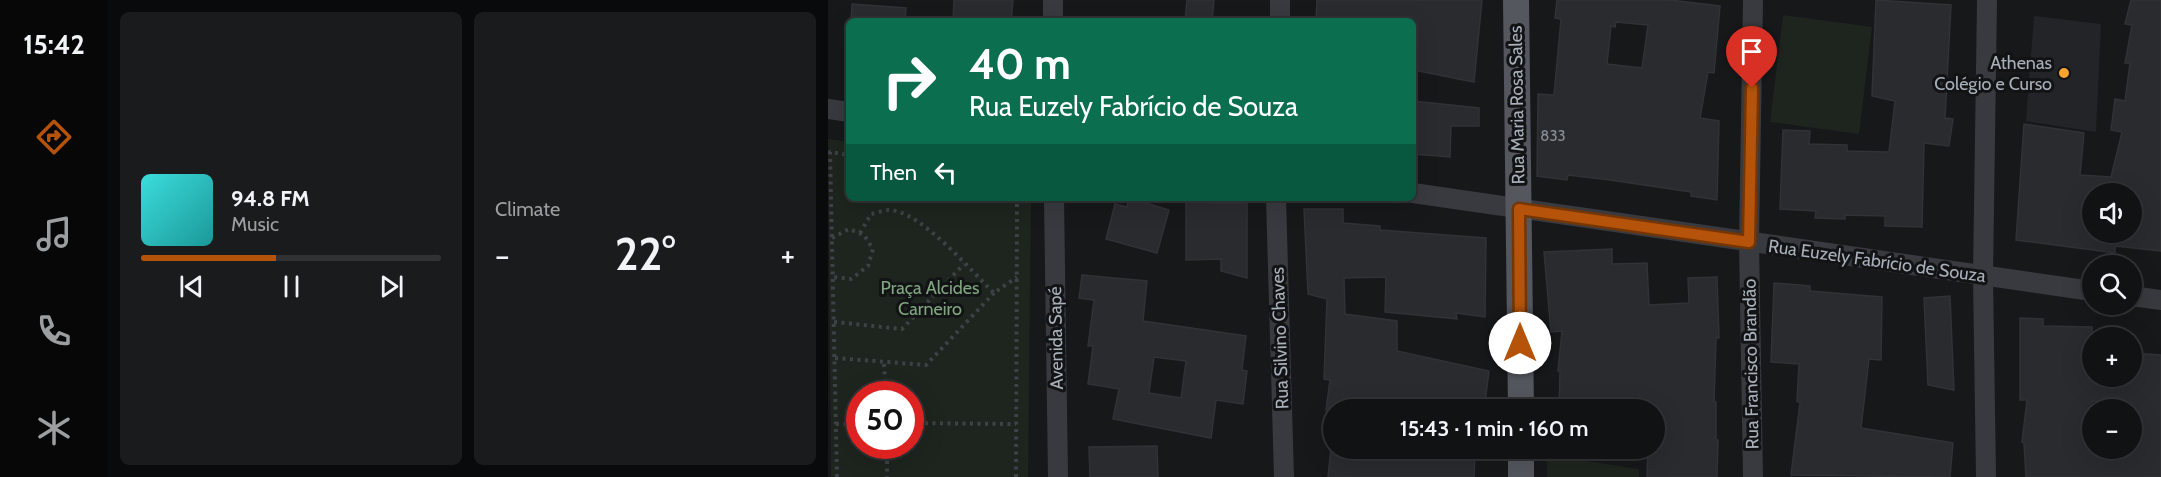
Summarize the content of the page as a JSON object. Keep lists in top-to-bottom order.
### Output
{
  "streets": {
    "main road": ["Rua Maria Rosa Sales"],
    "street": [
      "Rua Euzely Fabrício de Souza",
      "Avenida Sapé",
      "Rua Silvino Chaves",
      "Rua Francisco Brandão"
    ]
  },
  "crossings": [
    ["Rua Maria Rosa Sales", "Rua Euzely Fabrício de Souza"],
    ["Rua Euzely Fabrício de Souza", "Rua Francisco Brandão"]
  ],
  "parks": ["Praça Alcides Carneiro"],
  "places": ["Athenas Colégio e Curso"],
  "house_numbers": ["833"],
  "page": {
    "tabs": "15:42",
    "tile": "Climate",
    "turn": ["40 m", "Rua Euzely Fabrício de Souza"],
    "then": "Then",
    "song": ["94.8 FM", "Music"],
    "map_buttons": ["+", "−"],
    "heat": ["−", "22°", "+"],
    "limit": "50",
    "trip": "15:43 · 1 min · 160 m"
  }
}
